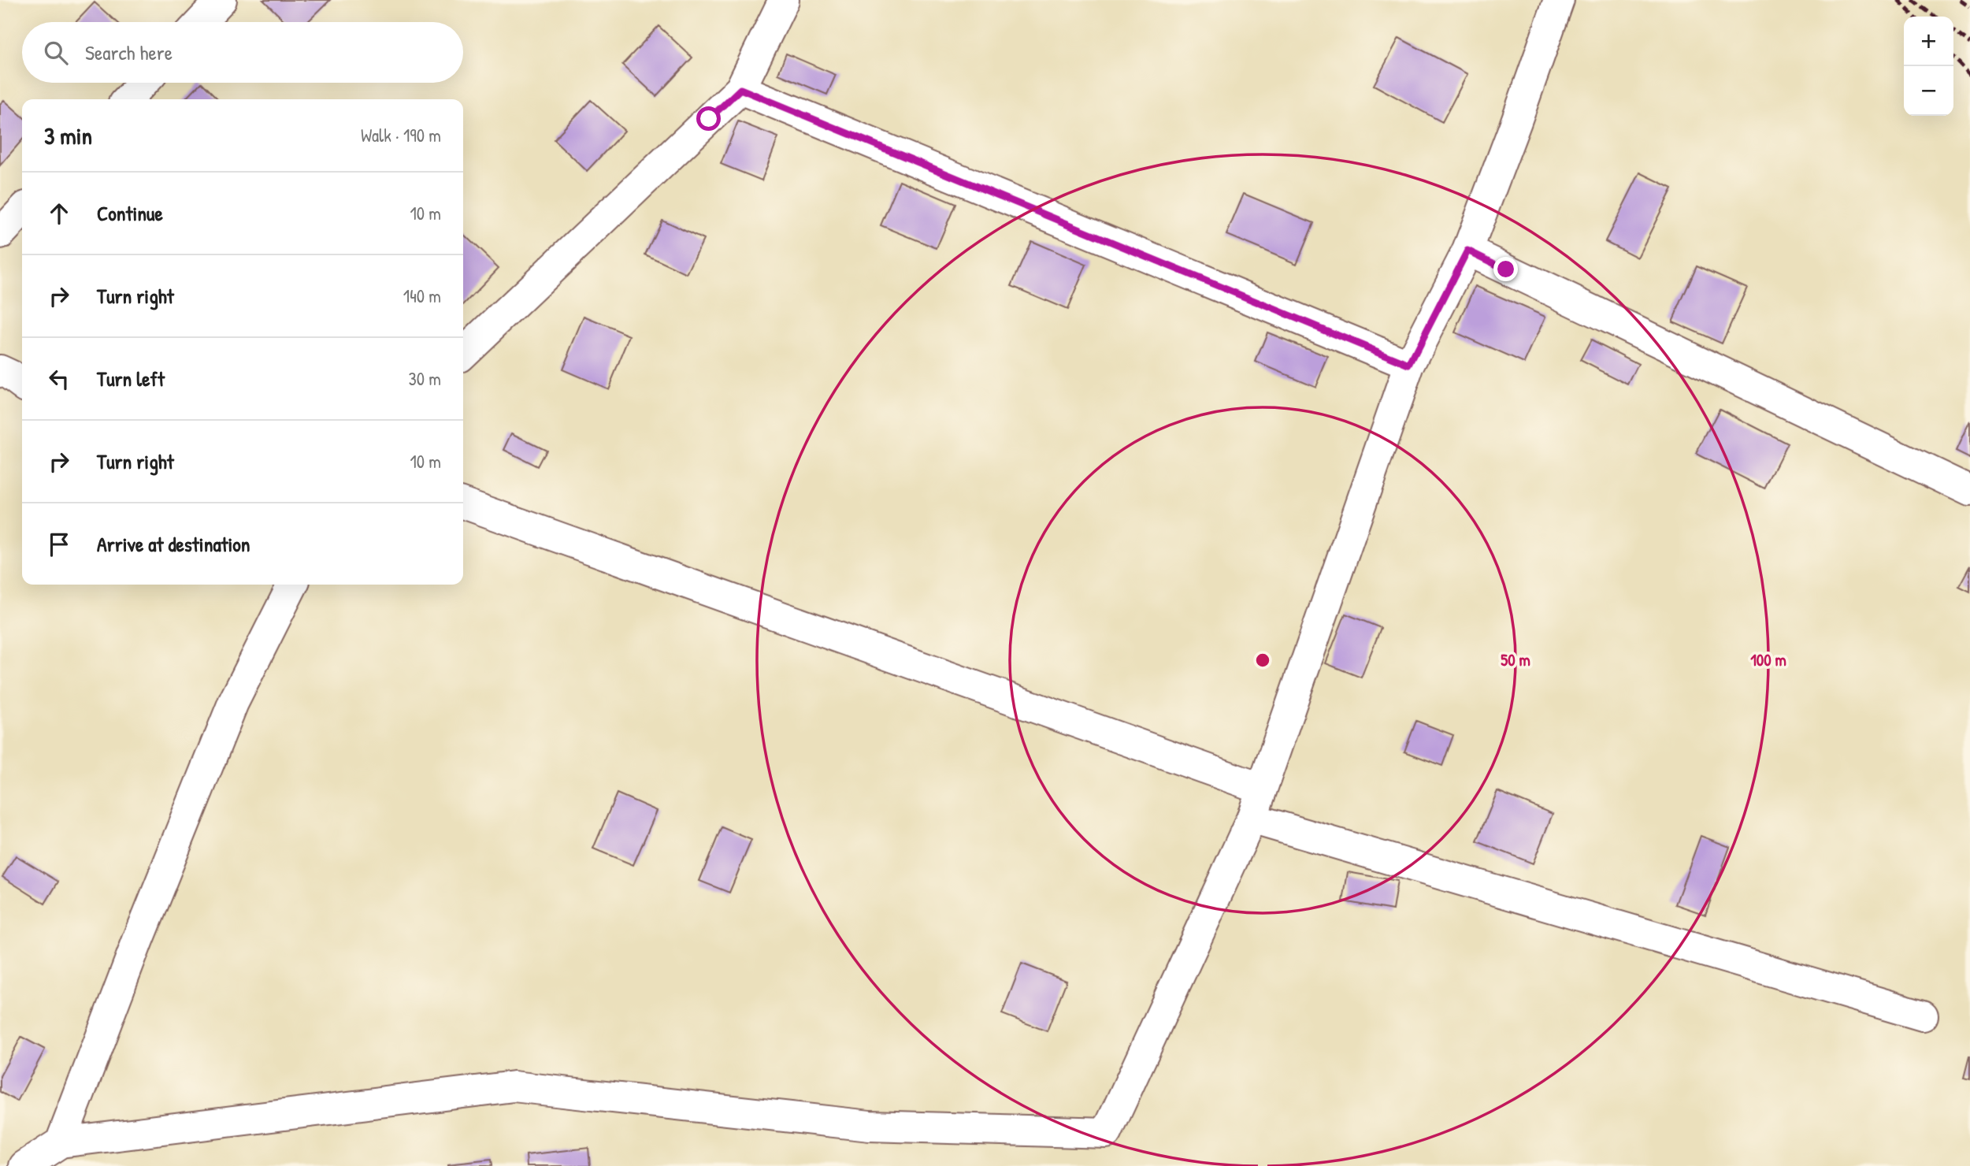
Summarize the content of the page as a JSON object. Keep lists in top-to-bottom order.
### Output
{
  "page": {
    "map_buttons": ["+", "−"],
    "search": "Search here",
    "heading": ["3 min", "Walk · 190 m"],
    "list": [
      ["Continue", "10 m"],
      ["Turn right", "140 m"],
      ["Turn left", "30 m"],
      ["Turn right", "10 m"],
      "Arrive at destination"
    ]
  },
  "rings": ["50 m", "100 m"]
}
